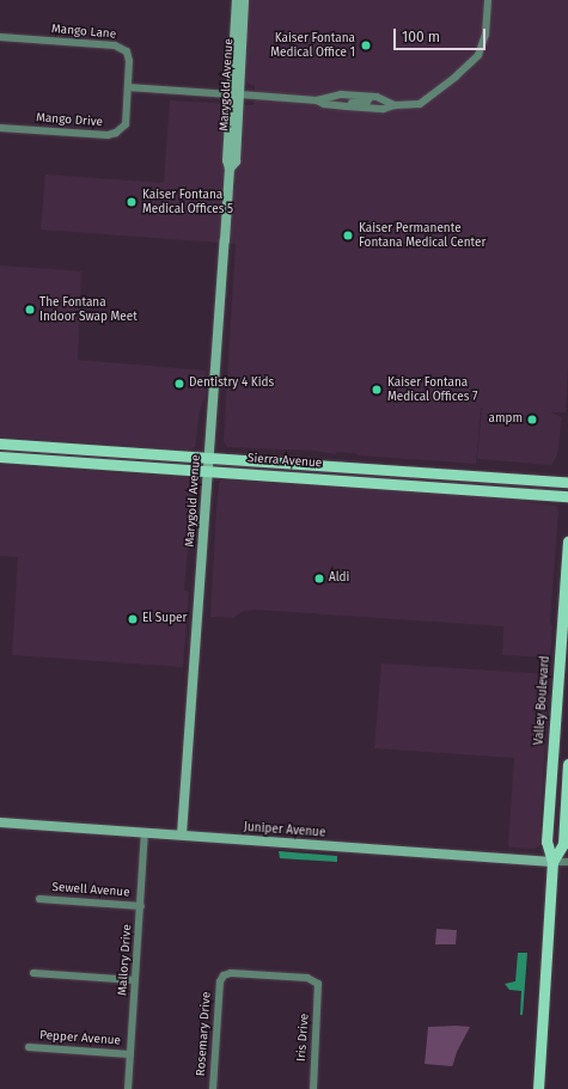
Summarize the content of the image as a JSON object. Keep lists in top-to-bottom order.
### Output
{
  "streets": {
    "main road": ["Sierra Avenue", "Valley Boulevard"],
    "street": [
      "Mango Lane",
      "Marygold Avenue",
      "Mango Drive",
      "Juniper Avenue",
      "Sewell Avenue",
      "Mallory Drive",
      "Rosemary Drive",
      "Iris Drive",
      "Pepper Avenue"
    ]
  },
  "crossings": [
    ["Mango Lane", "Mango Drive"],
    ["Marygold Avenue", "Sierra Avenue"],
    ["Marygold Avenue", "Juniper Avenue"],
    ["Valley Boulevard", "Juniper Avenue"],
    ["Juniper Avenue", "Mallory Drive"],
    ["Sewell Avenue", "Mallory Drive"],
    ["Mallory Drive", "Pepper Avenue"],
    ["Rosemary Drive", "Iris Drive"]
  ],
  "places": [
    "Kaiser Fontana Medical Office 1",
    "Kaiser Fontana Medical Offices 5",
    "Kaiser Permanente Fontana Medical Center",
    "The Fontana Indoor Swap Meet",
    "Dentistry 4 Kids",
    "Kaiser Fontana Medical Offices 7",
    "ampm",
    "Aldi",
    "El Super"
  ],
  "scale_bar": "100 m"
}
